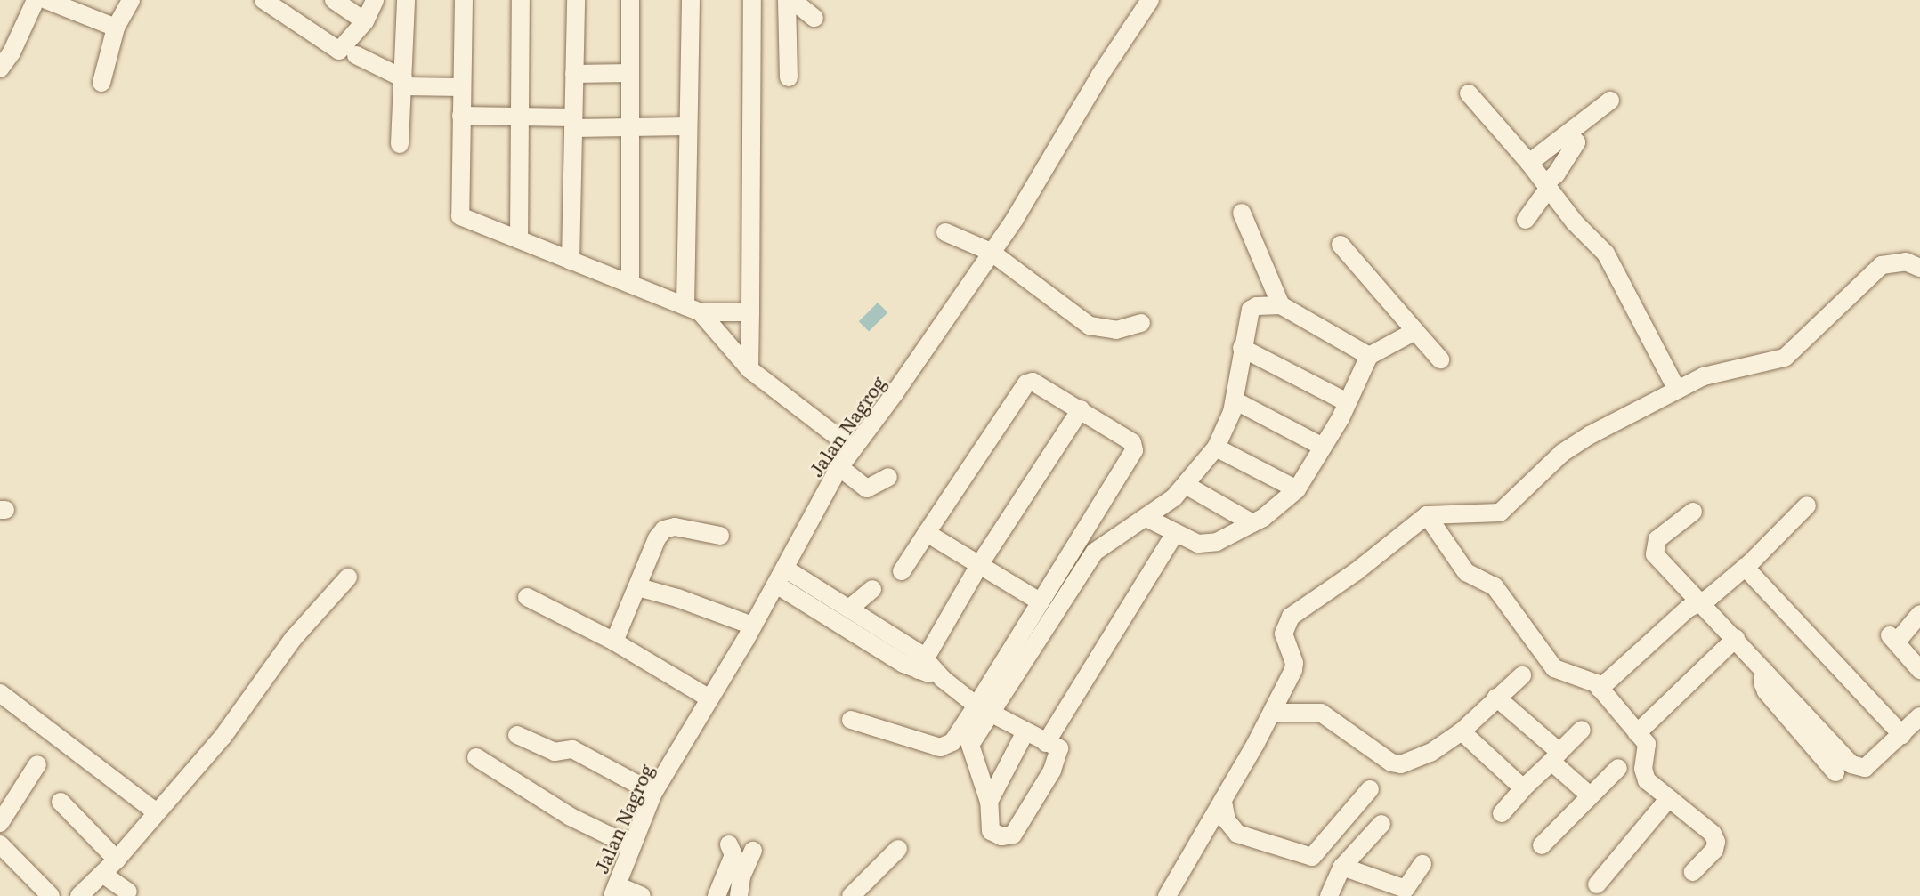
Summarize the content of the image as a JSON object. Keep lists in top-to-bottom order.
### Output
{
  "streets": {
    "street": ["Jalan Nagrog"]
  }
}
